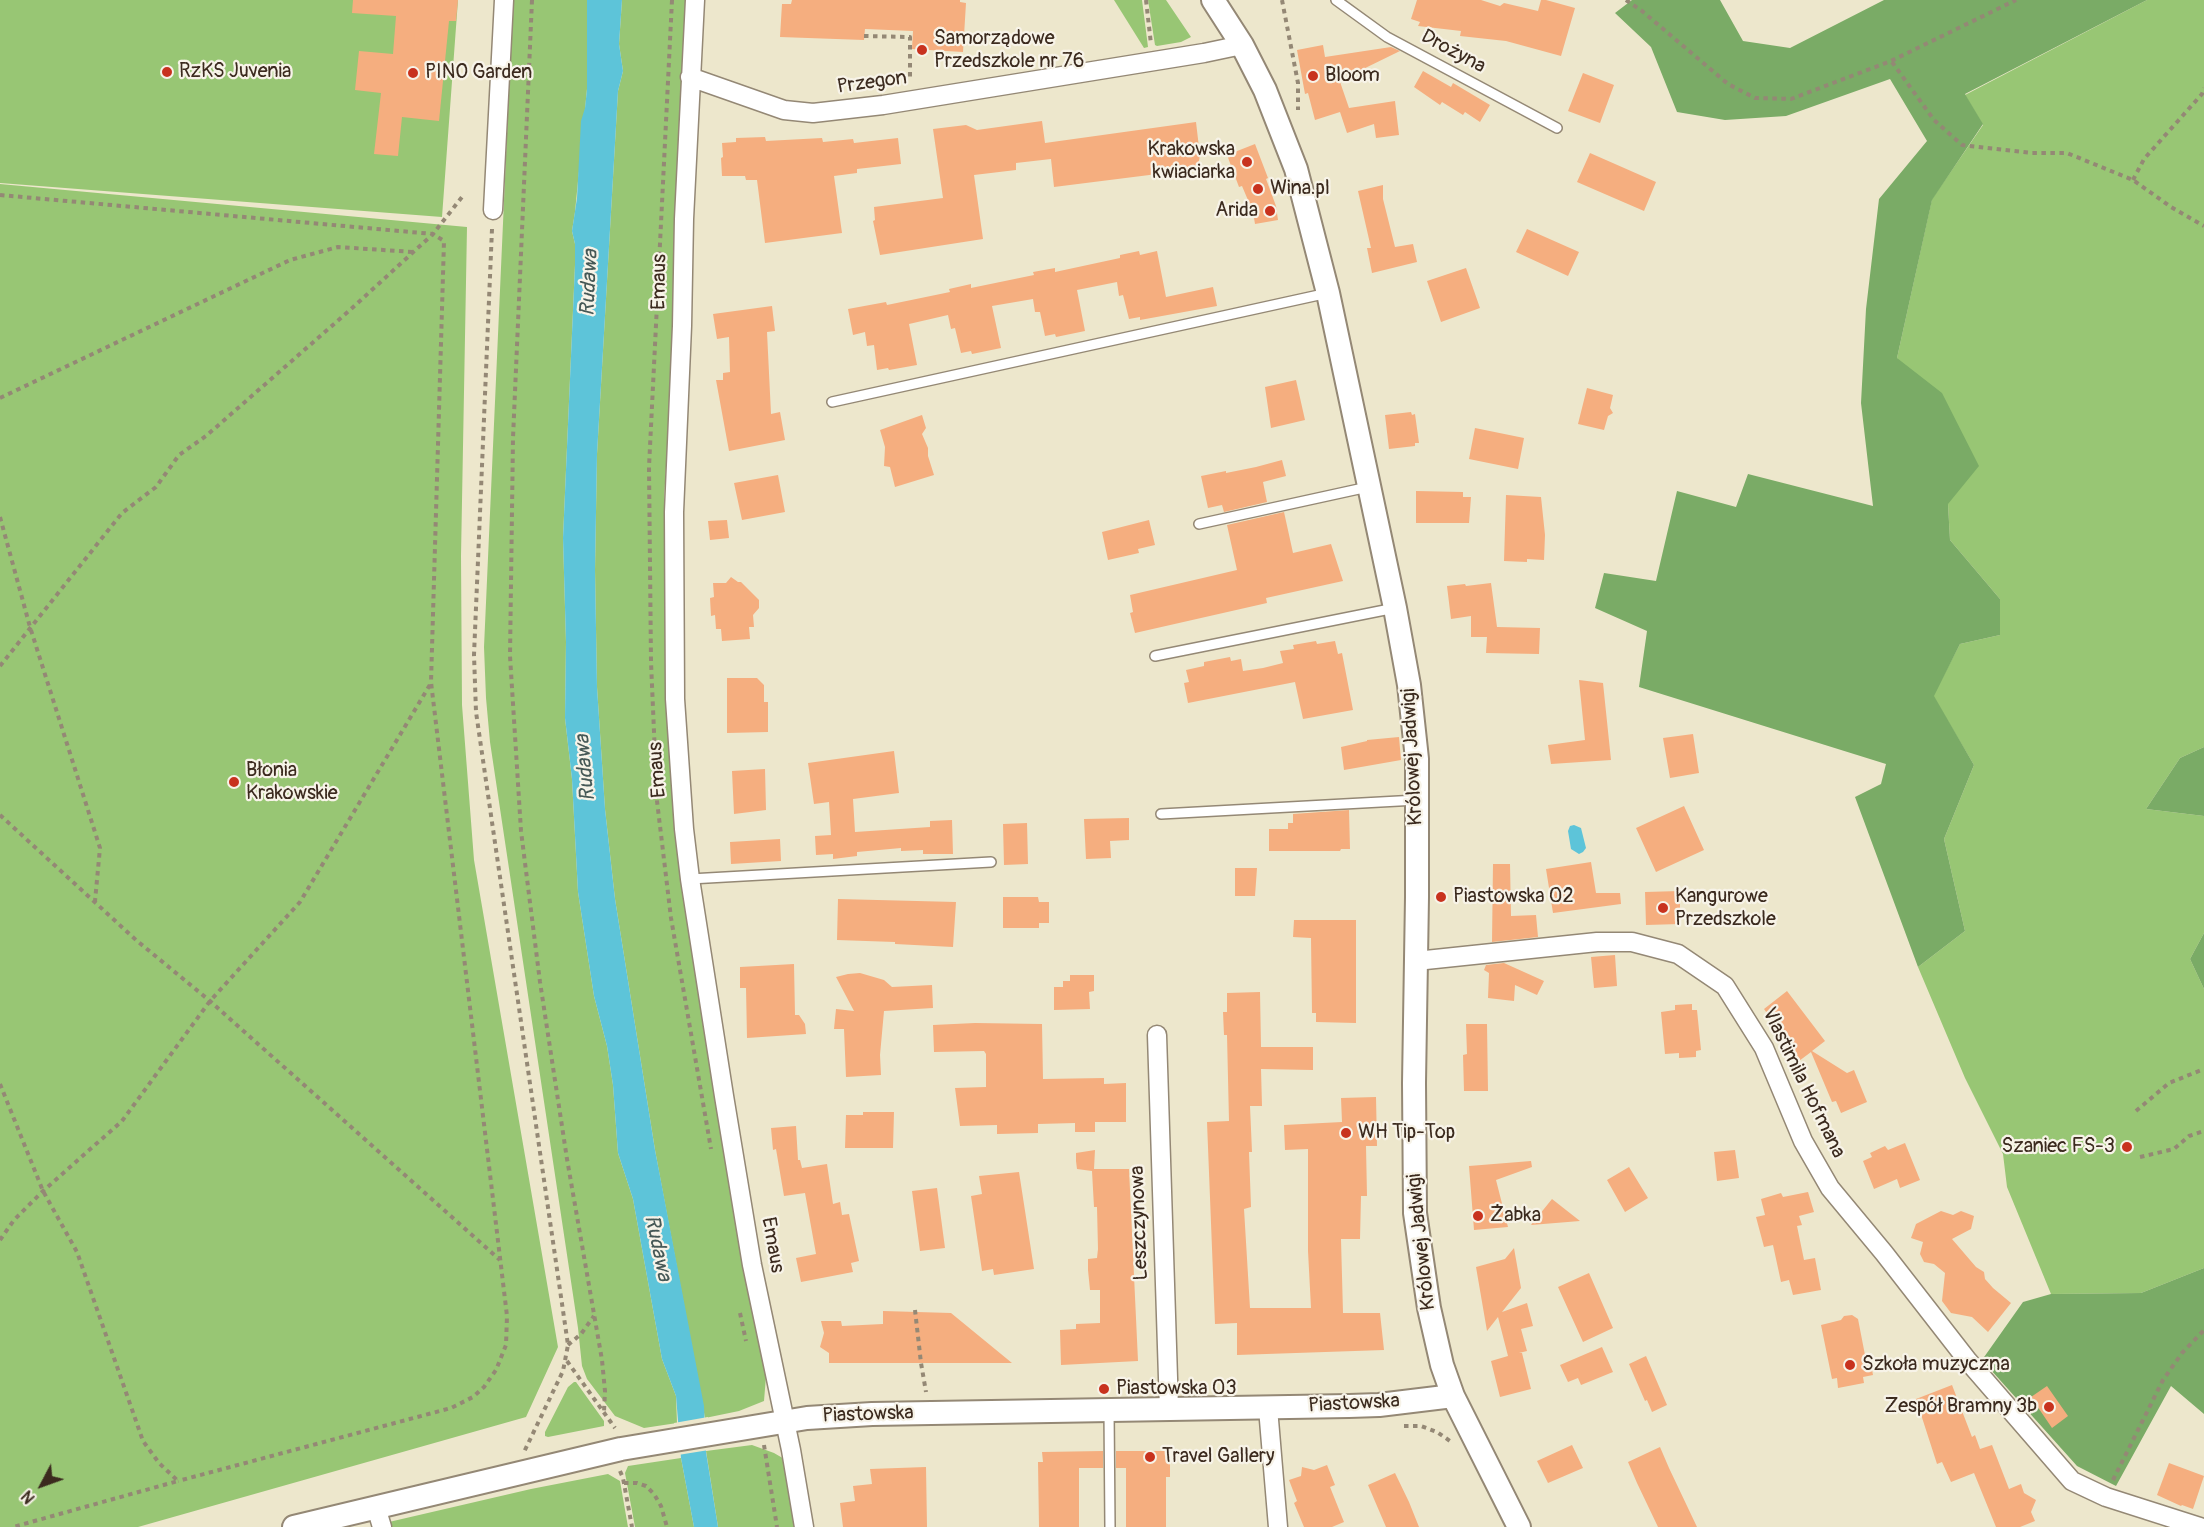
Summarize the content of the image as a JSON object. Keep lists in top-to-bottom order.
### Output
{
  "streets": {
    "street": [
      "Przegon",
      "Emaus",
      "Królowej Jadwigi",
      "Vlastimila Hofmana",
      "Leszczynowa",
      "Piastowska"
    ],
    "lane": ["Drożyna"]
  },
  "crossings": [
    ["Przegon", "Emaus"],
    ["Przegon", "Królowej Jadwigi"],
    ["Emaus", "Piastowska"],
    ["Królowej Jadwigi", "Vlastimila Hofmana"],
    ["Królowej Jadwigi", "Piastowska"],
    ["Leszczynowa", "Piastowska"]
  ],
  "water": ["Rudawa"],
  "places": [
    "Samorządowe Przedszkole nr 76",
    "RzKS Juvenia",
    "PINO Garden",
    "Bloom",
    "Krakowska kwiaciarka",
    "Wina.pl",
    "Arida",
    "Błonia Krakowskie",
    "Piastowska 02",
    "Kangurowe Przedszkole",
    "WH Tip-Top",
    "Szaniec FS-3",
    "Żabka",
    "Szkoła muzyczna",
    "Piastowska 03",
    "Zespół Bramny 3b",
    "Travel Gallery"
  ],
  "north": "bottom left"
}
